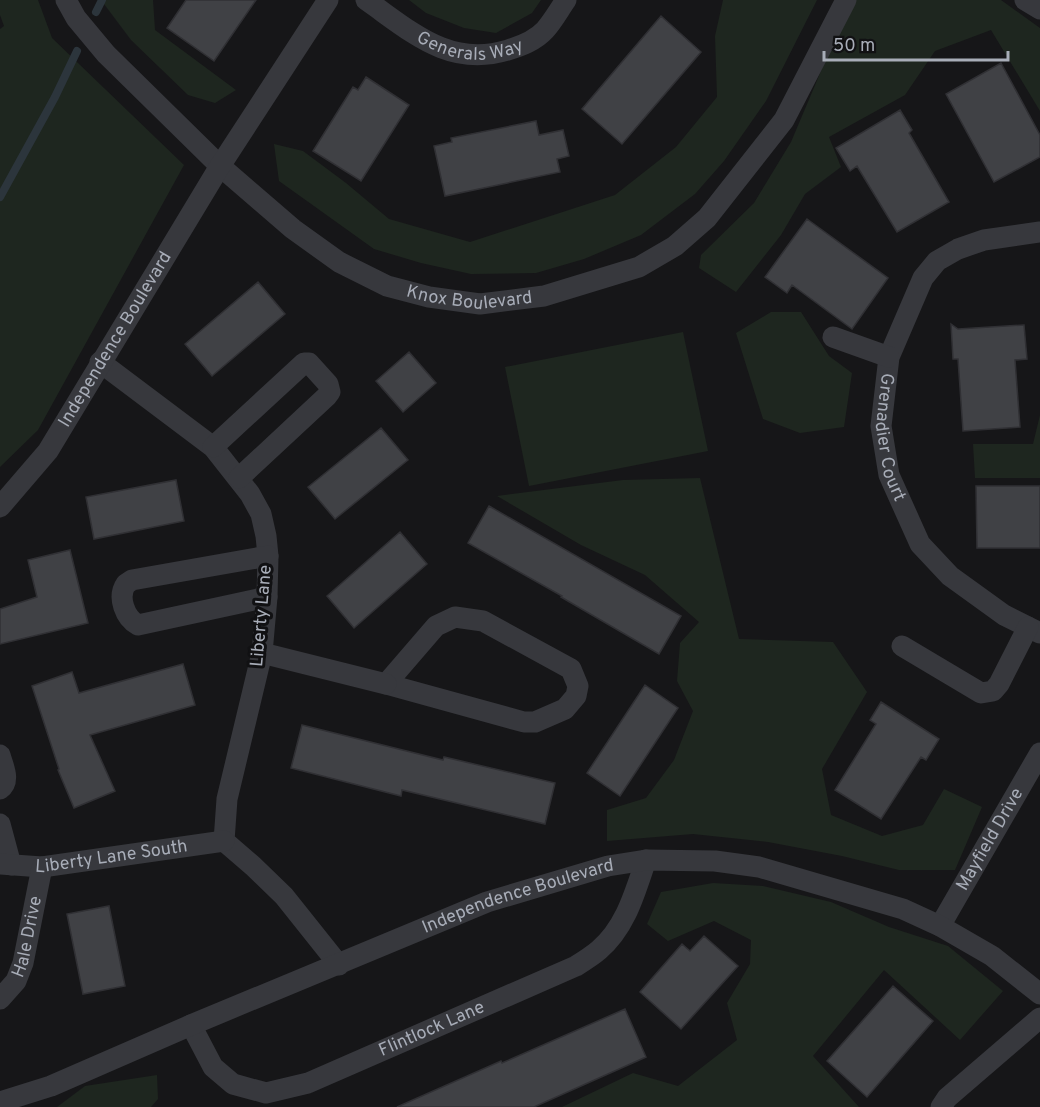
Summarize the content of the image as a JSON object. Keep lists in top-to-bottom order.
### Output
{
  "streets": {
    "street": [
      "Generals Way",
      "Knox Boulevard",
      "Independence Boulevard",
      "Grenadier Court",
      "Liberty Lane",
      "Mayfield Drive",
      "Liberty Lane South",
      "Hale Drive",
      "Flintlock Lane"
    ]
  },
  "crossings": [
    ["Knox Boulevard", "Independence Boulevard"],
    ["Independence Boulevard", "Liberty Lane"],
    ["Independence Boulevard", "Mayfield Drive"],
    ["Independence Boulevard", "Flintlock Lane"],
    ["Liberty Lane", "Liberty Lane South"],
    ["Liberty Lane South", "Hale Drive"]
  ],
  "scale_bar": "50 m"
}
